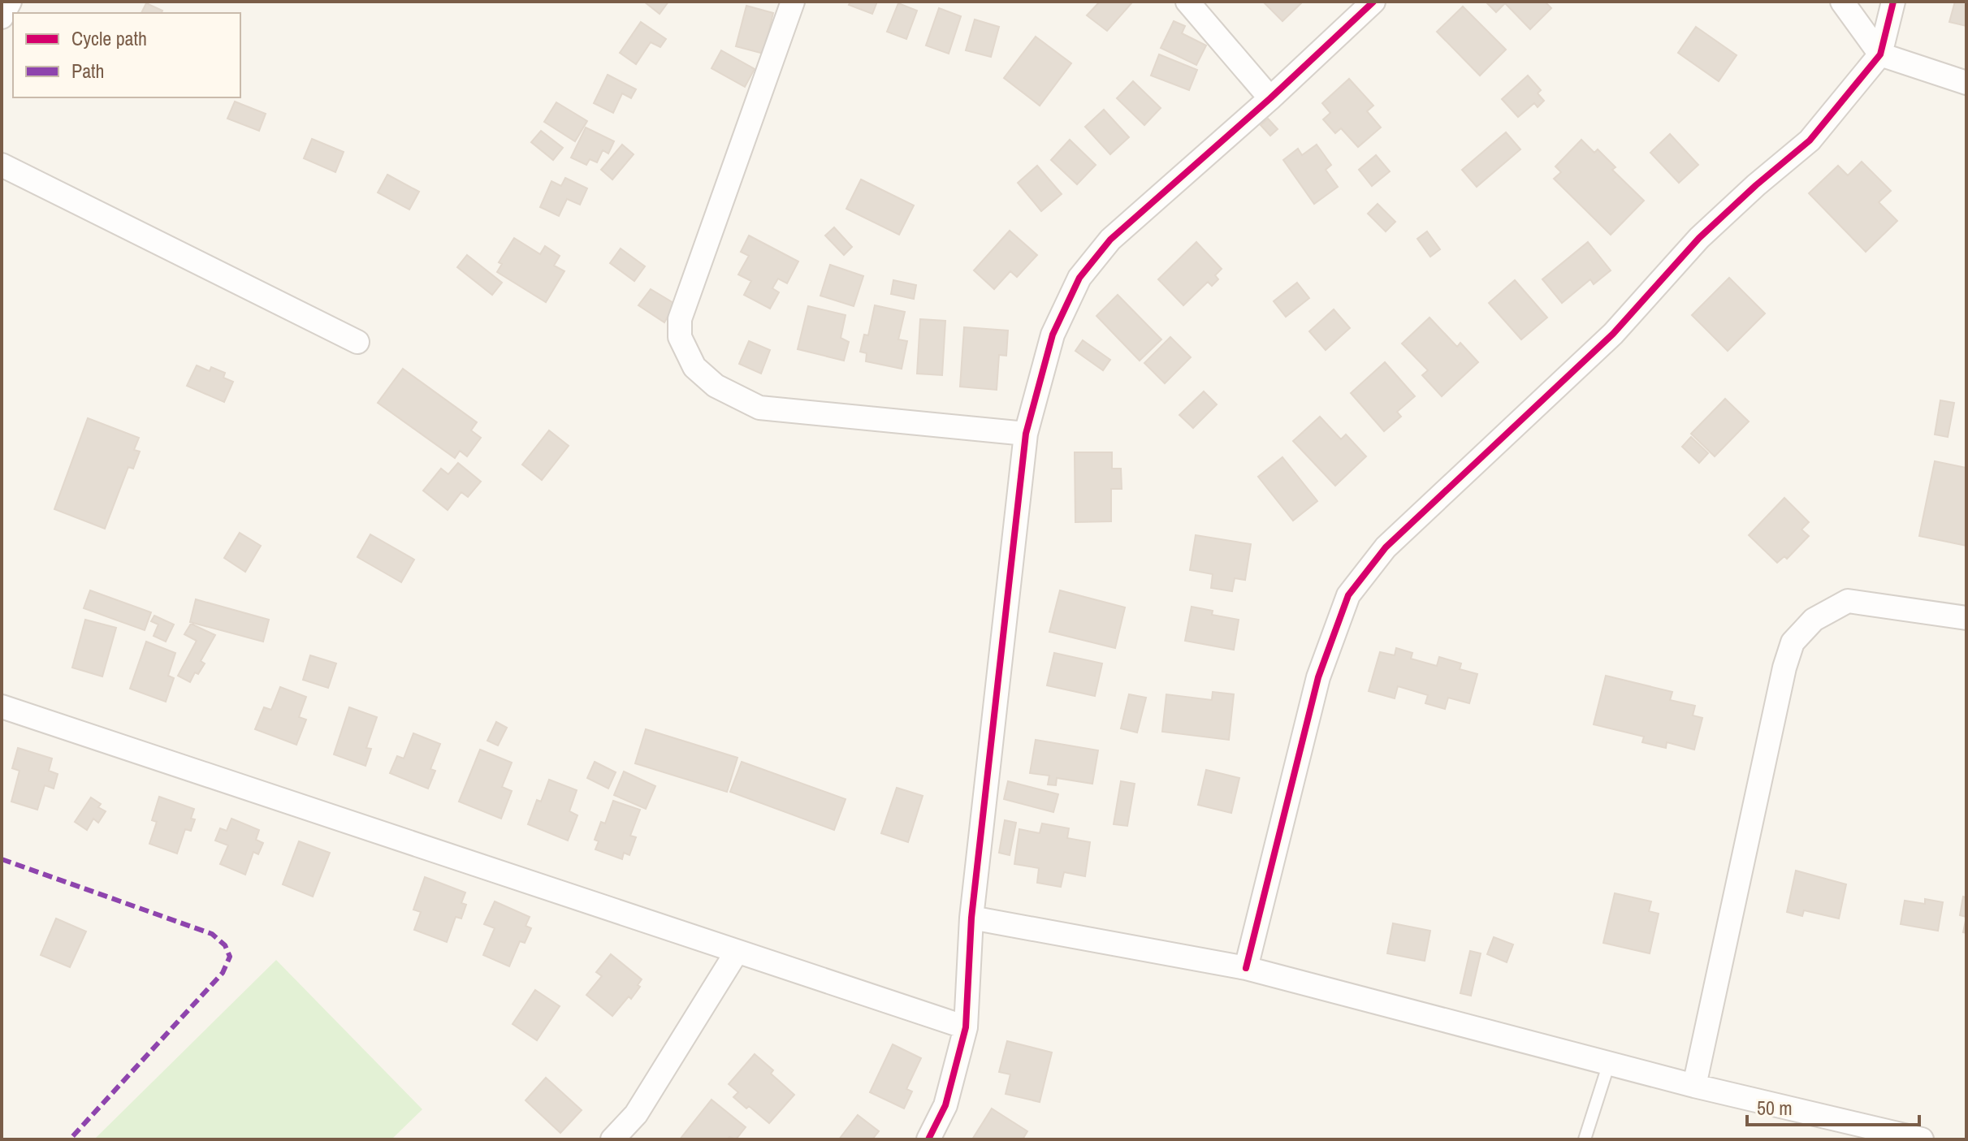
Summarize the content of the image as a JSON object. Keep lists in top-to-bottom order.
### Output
{
  "legend": ["Cycle path", "Path"],
  "scale_bar": "50 m"
}
